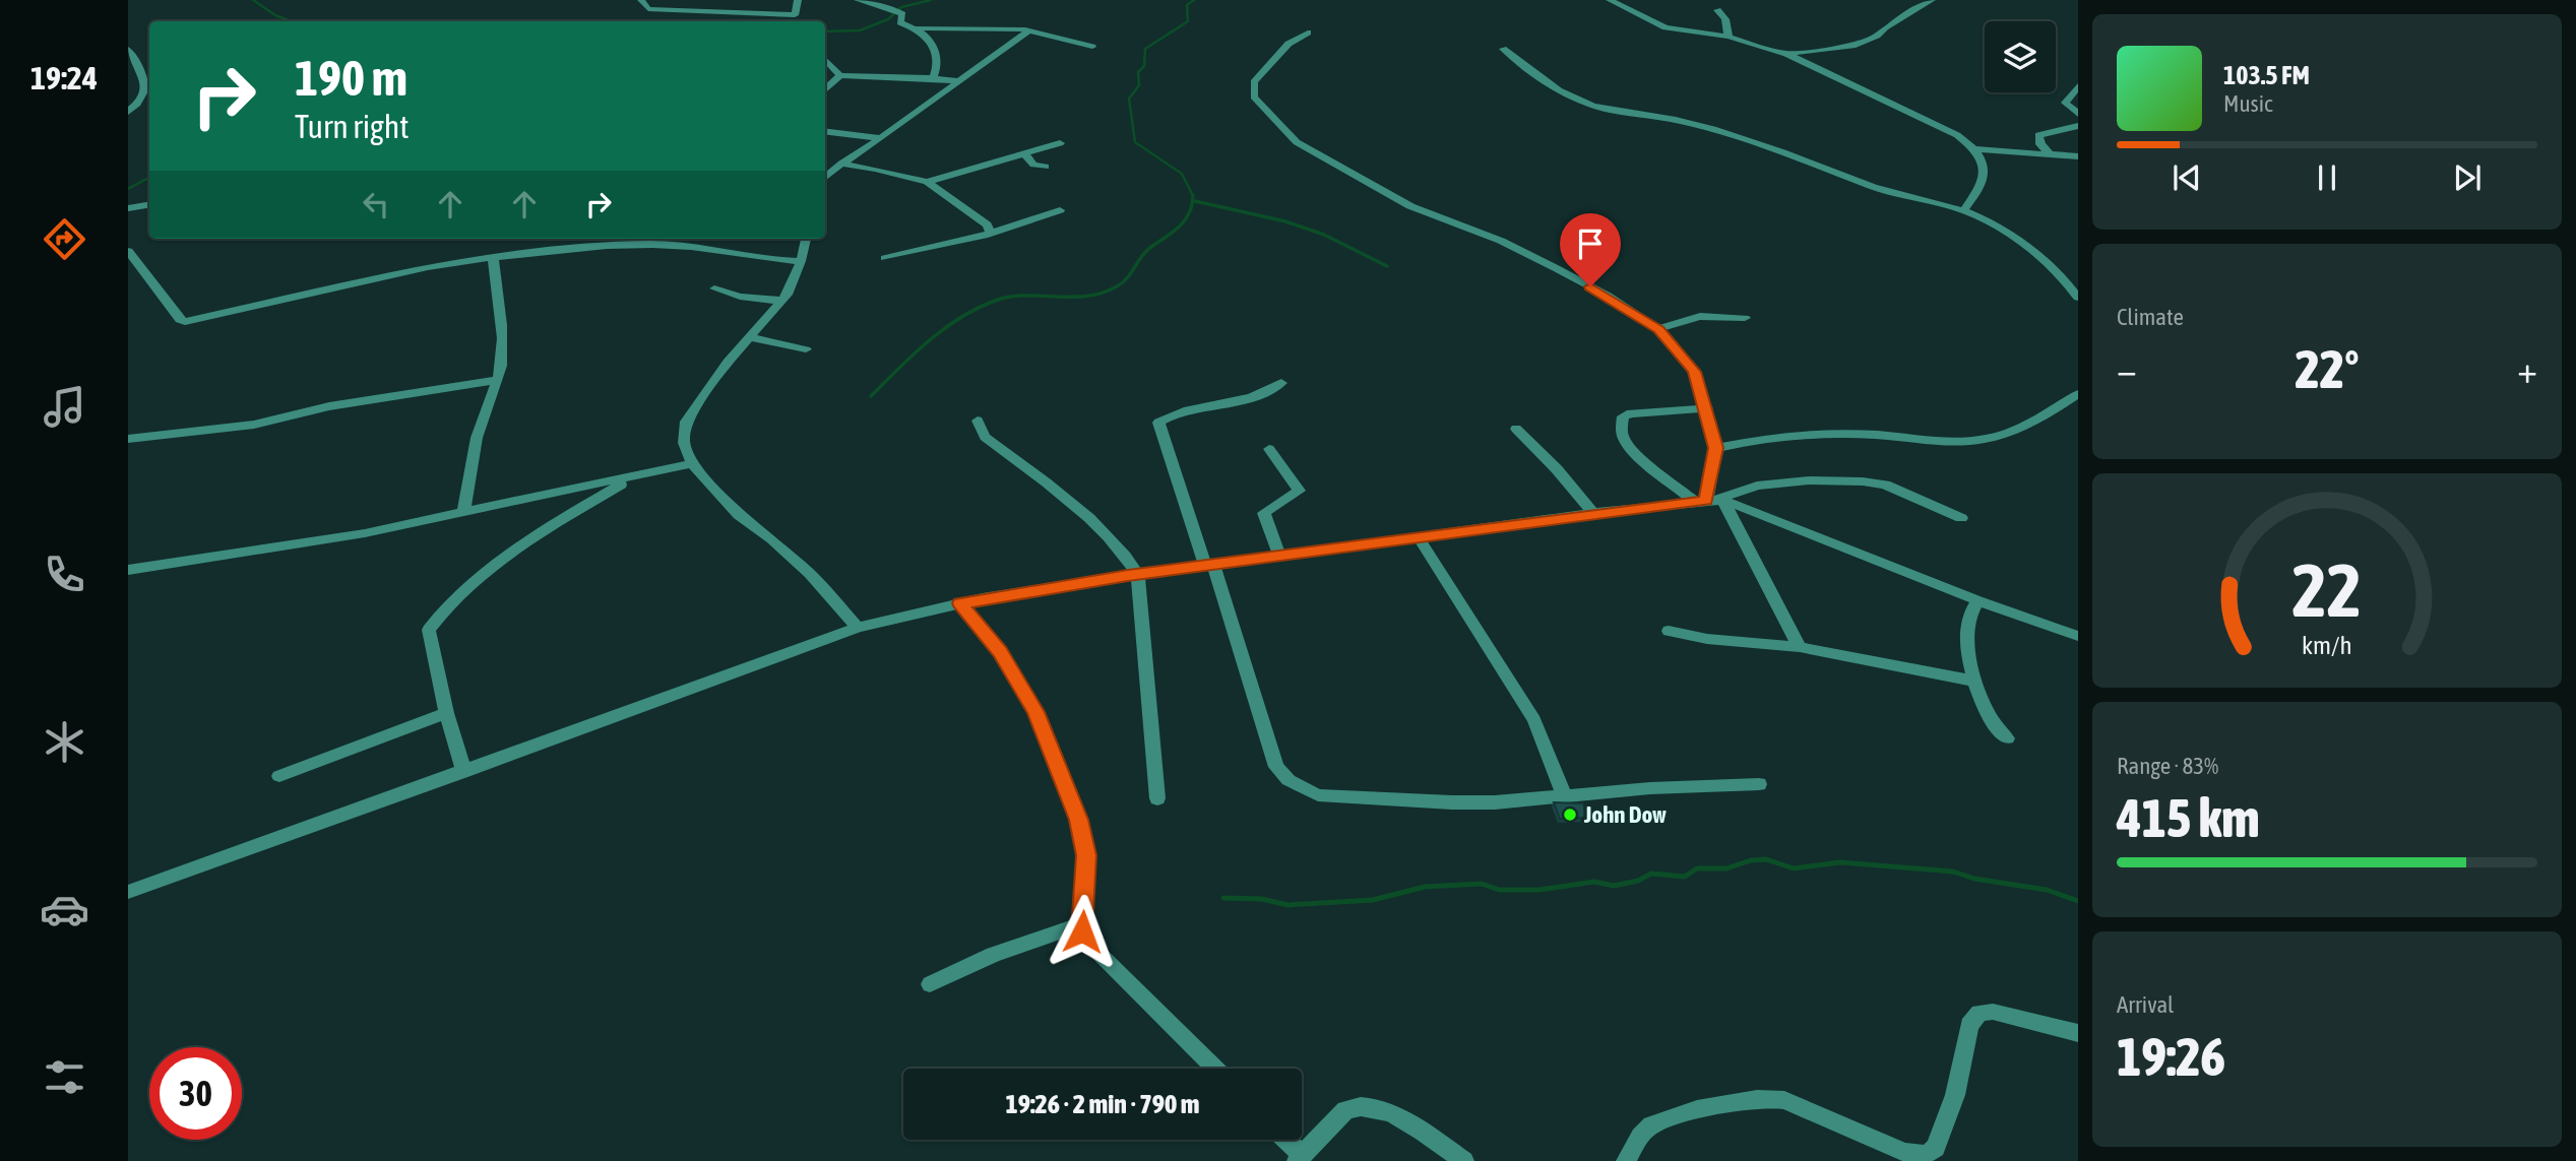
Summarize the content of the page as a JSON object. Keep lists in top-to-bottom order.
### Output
{
  "places": ["John Dow"],
  "page": {
    "tabs": "19:24",
    "turn": ["190 m", "Turn right"],
    "song": ["103.5 FM", "Music"],
    "tile": [
      "Climate",
      ["Range · 83%", "415 km"],
      ["Arrival", "19:26"]
    ],
    "heat": ["−", "22°", "+"],
    "limit": "30",
    "trip": "19:26 · 2 min · 790 m",
    "gauge": ["22", "km/h"]
  }
}
